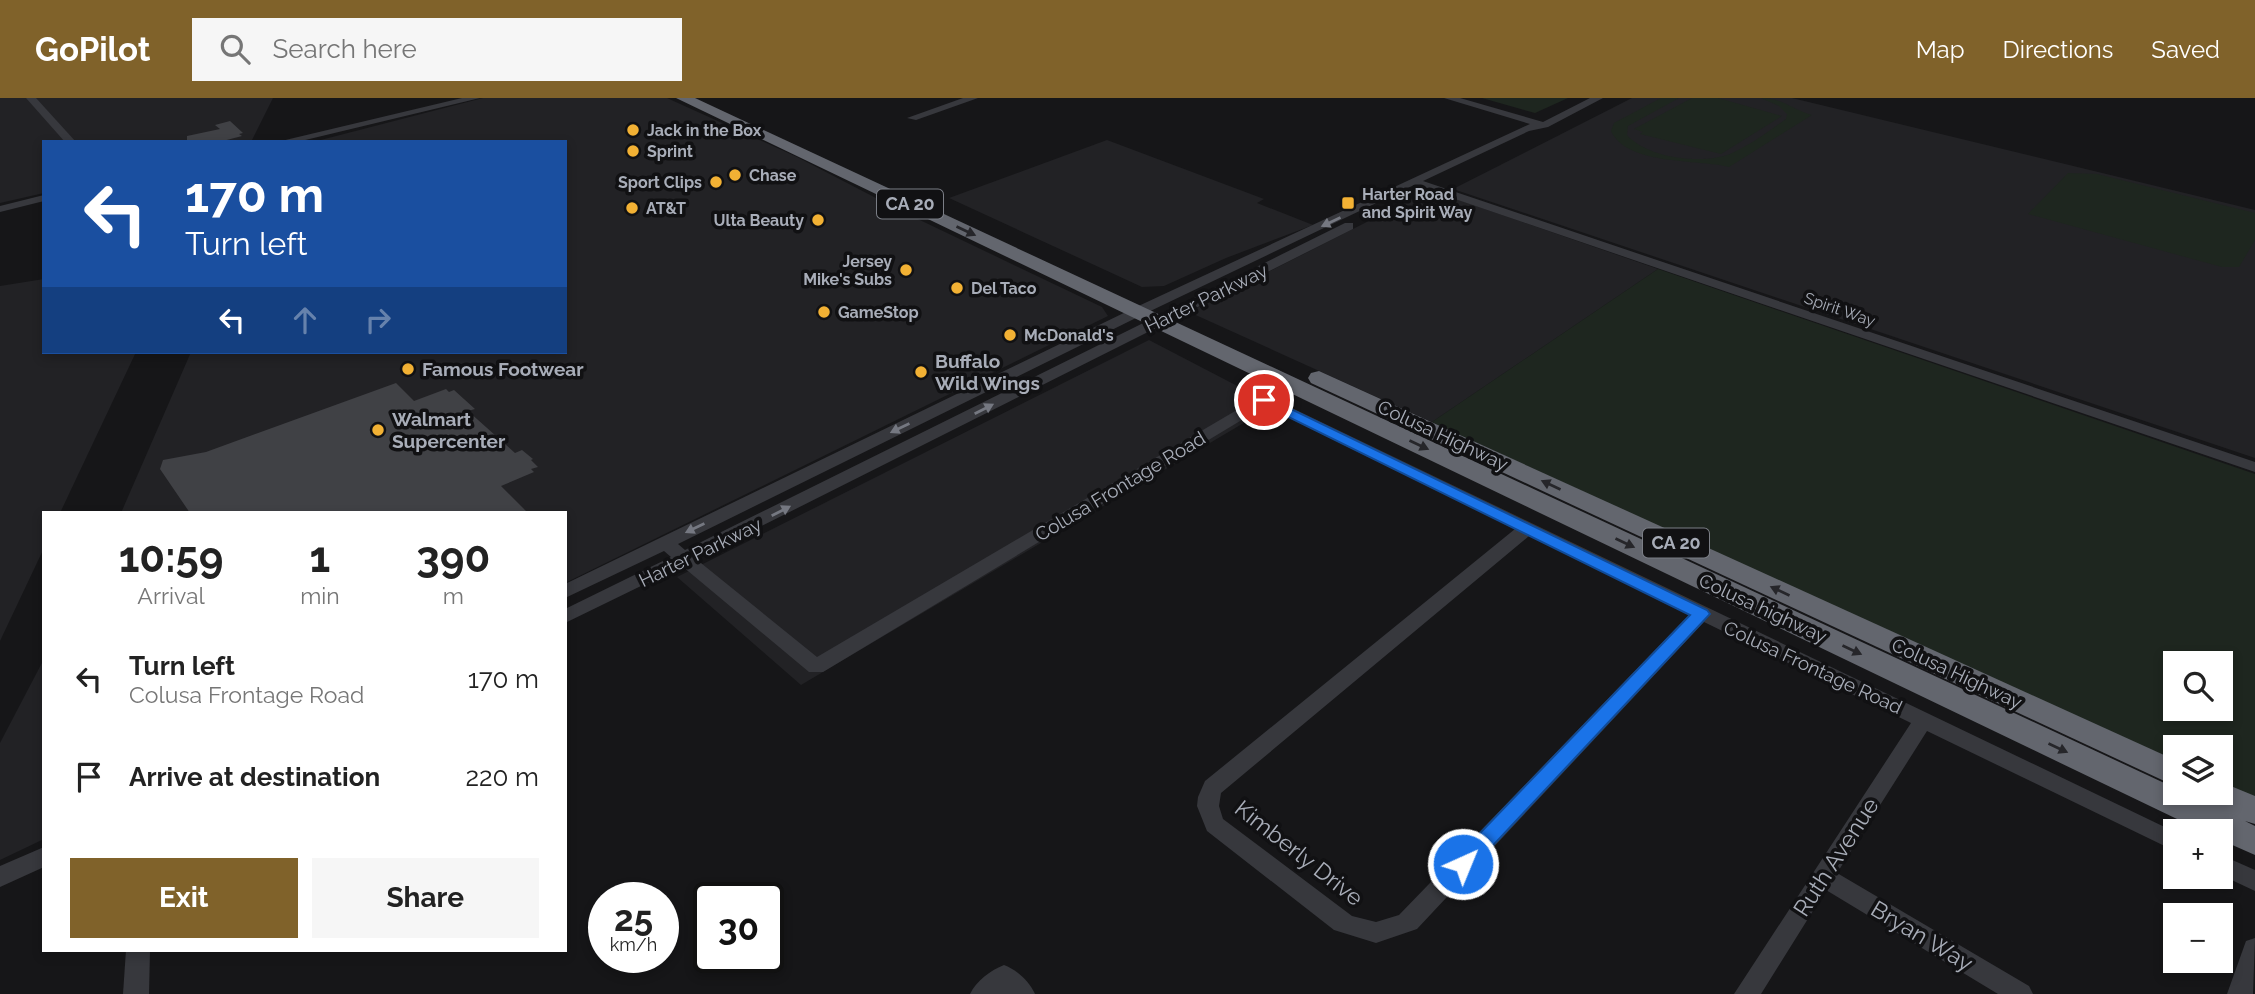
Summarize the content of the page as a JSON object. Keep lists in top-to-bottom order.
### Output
{
  "streets": {
    "highway": ["CA 20", "Colusa Highway", "Colusa highway"],
    "street": [
      "Harter Parkway",
      "Spirit Way",
      "Colusa Frontage Road",
      "Kimberly Drive",
      "Ruth Avenue",
      "Bryan Way"
    ]
  },
  "crossings": [
    ["Harter Parkway", "Spirit Way"],
    ["Harter Parkway", "Colusa Highway"],
    ["Harter Parkway", "Colusa Frontage Road"],
    ["Harter Parkway", "Colusa highway"],
    ["Colusa Highway", "Colusa highway"],
    ["Colusa Frontage Road", "Kimberly Drive"],
    ["Colusa Frontage Road", "Ruth Avenue"],
    ["Ruth Avenue", "Bryan Way"]
  ],
  "one_way": ["Colusa highway"],
  "places": {
    "other": [
      "Jack in the Box",
      "Sprint",
      "Chase",
      "Sport Clips",
      "AT&T",
      "Ulta Beauty",
      "Jersey Mike's Subs",
      "Del Taco",
      "GameStop",
      "McDonald's",
      "Famous Footwear",
      "Buffalo Wild Wings",
      "Walmart Supercenter"
    ],
    "transit": ["Harter Road and Spirit Way"]
  },
  "page": {
    "header": "GoPilot",
    "search": "Search here",
    "nav": ["Map", "Directions", "Saved"],
    "turn": ["170 m", "Turn left"],
    "eta": [
      "10:59",
      "Arrival",
      "1",
      "min",
      "390",
      "m"
    ],
    "list": [
      {
        "name": "Turn left",
        "note": "Colusa Frontage Road",
        "value": "170 m"
      },
      {
        "name": "Arrive at destination",
        "value": "220 m"
      }
    ],
    "map_buttons": ["+", "−"],
    "buttons": ["Exit", "Share"],
    "speed": "25 km/h",
    "limit": "30"
  }
}
